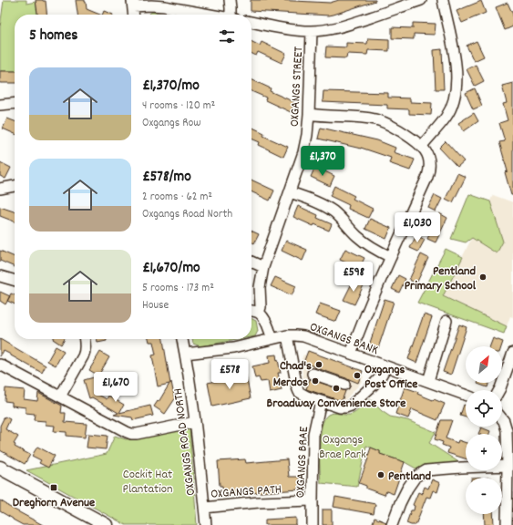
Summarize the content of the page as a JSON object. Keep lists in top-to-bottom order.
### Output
{
  "streets": {
    "street": [
      "OXGANGS STREET",
      "OXGANGS BANK",
      "OXGANGS ROAD NORTH",
      "OXGANGS BRAE",
      "OXGANGS PATH"
    ]
  },
  "crossings": [
    ["OXGANGS BANK", "OXGANGS ROAD NORTH"],
    ["OXGANGS ROAD NORTH", "OXGANGS PATH"],
    ["OXGANGS BRAE", "OXGANGS PATH"]
  ],
  "parks": ["Oxgangs Brae Park", "Cockit Hat Plantation"],
  "places": {
    "other": [
      "Pentland Primary School",
      "Chad's",
      "Oxgangs Post Office",
      "Merdos",
      "Broadway Convenience Store",
      "Pentland"
    ],
    "transit": ["Dreghorn Avenue"]
  },
  "north": "top right",
  "page": {
    "heading": "5 homes",
    "list": [
      {
        "name": "£1,370/mo",
        "note": "4 rooms · 120 m² · Oxgangs Row"
      },
      {
        "name": "£578/mo",
        "note": "2 rooms · 62 m² · Oxgangs Road North"
      },
      {
        "name": "£1,670/mo",
        "note": "5 rooms · 173 m² · House"
      }
    ],
    "price": [
      "£1,370",
      "£1,030",
      "£598",
      "£578",
      "£1,670"
    ],
    "map_buttons": ["+", "−"]
  }
}
